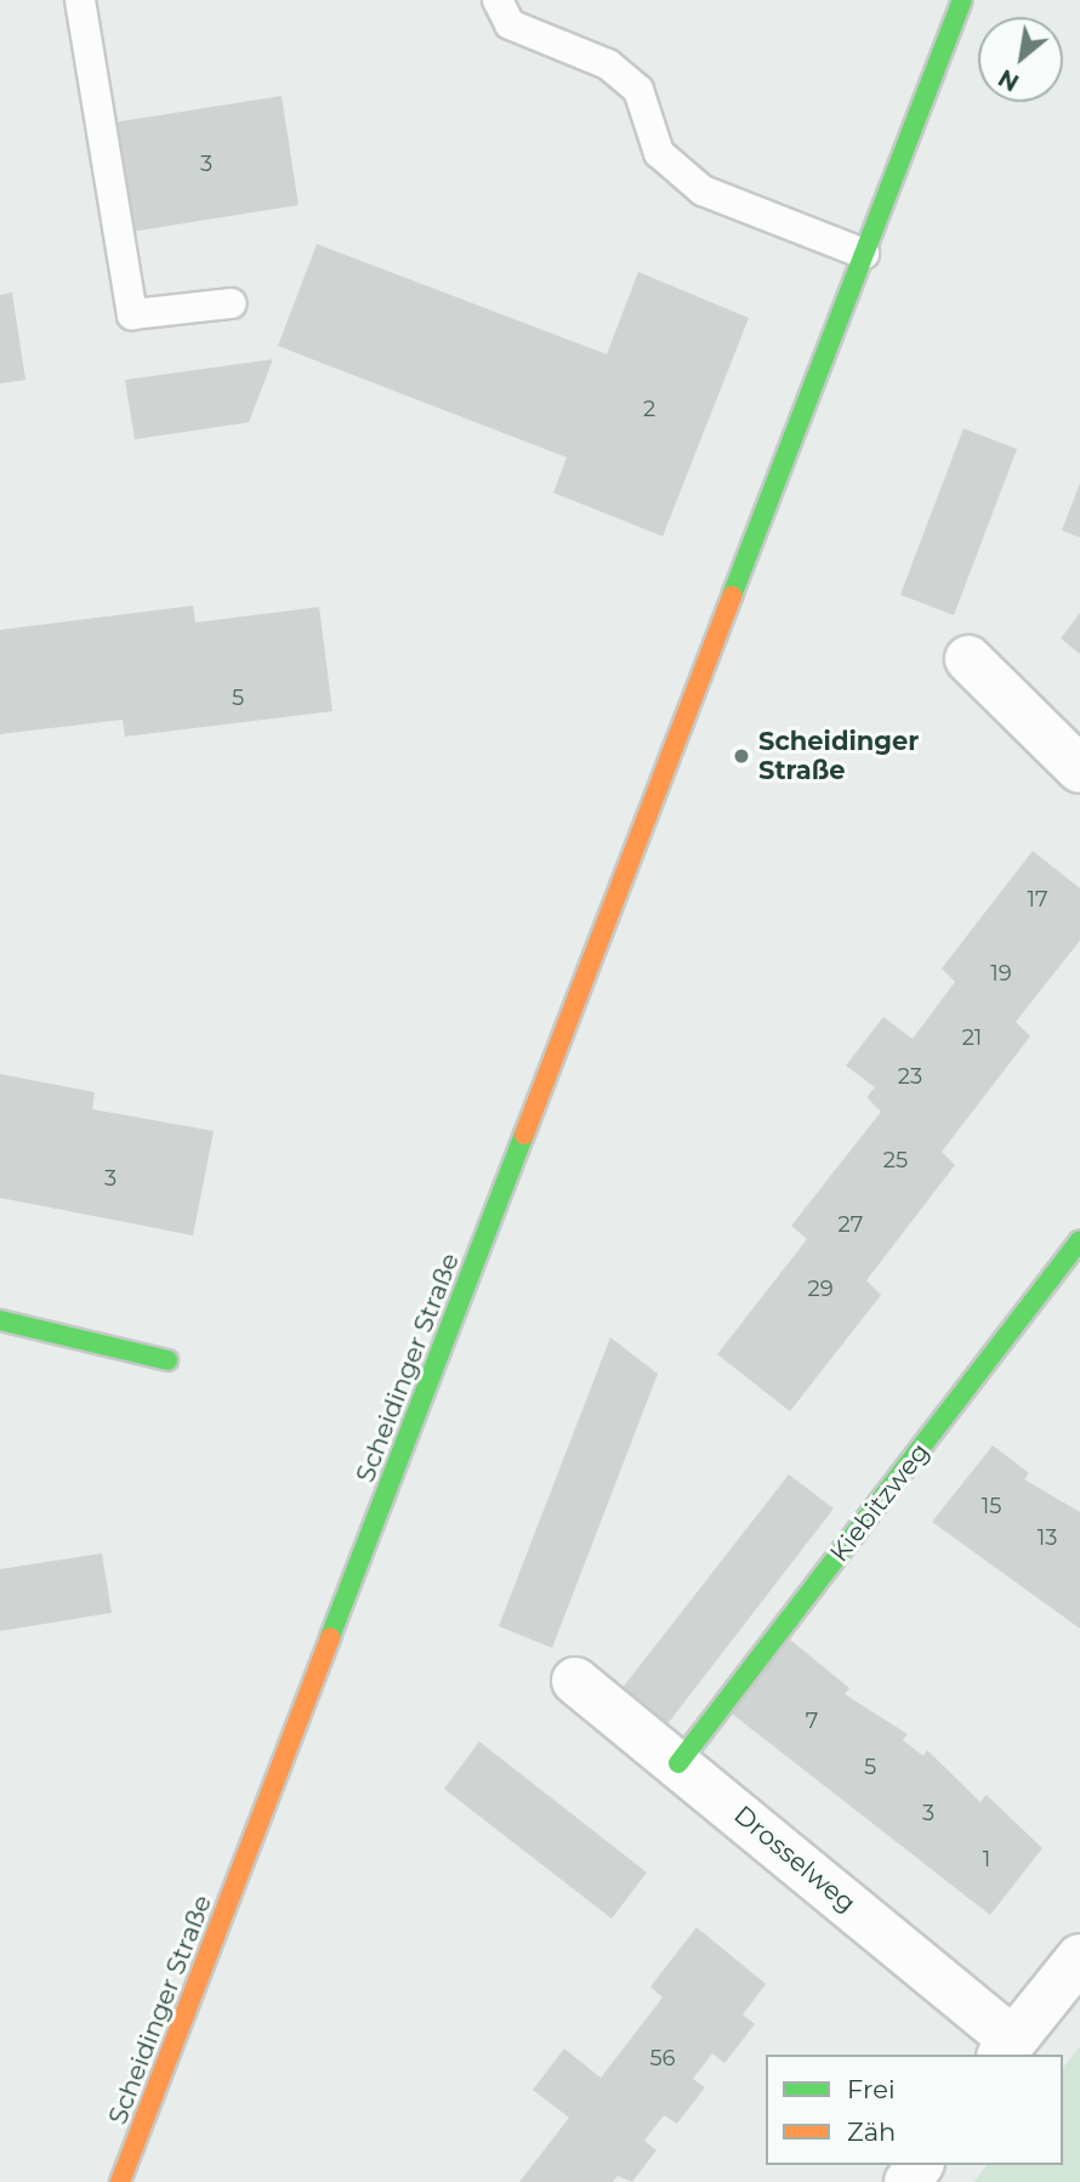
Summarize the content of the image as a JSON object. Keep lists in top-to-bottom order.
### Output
{
  "streets": {
    "main road": ["Scheidinger Straße", "Kiebitzweg"],
    "street": ["Drosselweg"]
  },
  "crossings": [
    ["Kiebitzweg", "Drosselweg"]
  ],
  "places": ["Scheidinger Straße"],
  "house_numbers": [
    "3",
    "2",
    "5",
    "17",
    "19",
    "21",
    "23",
    "25",
    "3",
    "27",
    "29",
    "15",
    "13",
    "7",
    "5",
    "3",
    "1",
    "56"
  ],
  "legend": ["Frei", "Zäh"],
  "north": "bottom left"
}
